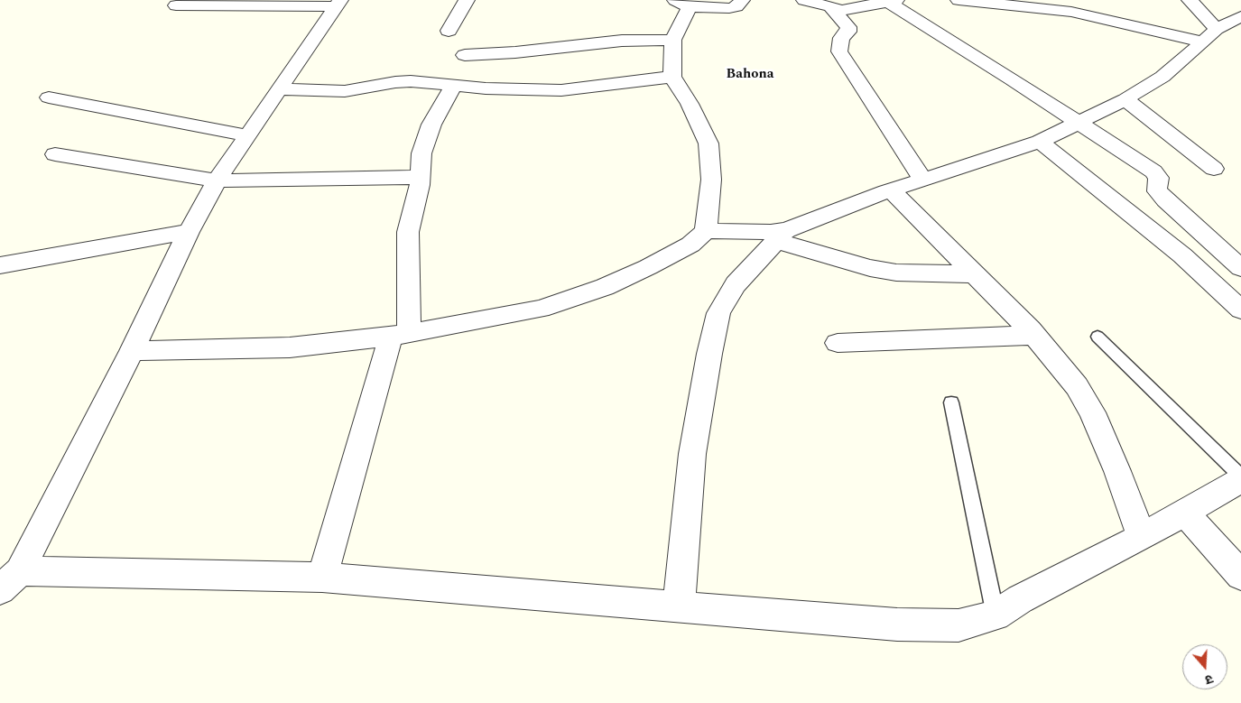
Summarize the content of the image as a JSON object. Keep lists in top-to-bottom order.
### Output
{
  "districts": ["Bahona"],
  "north": "bottom"
}
